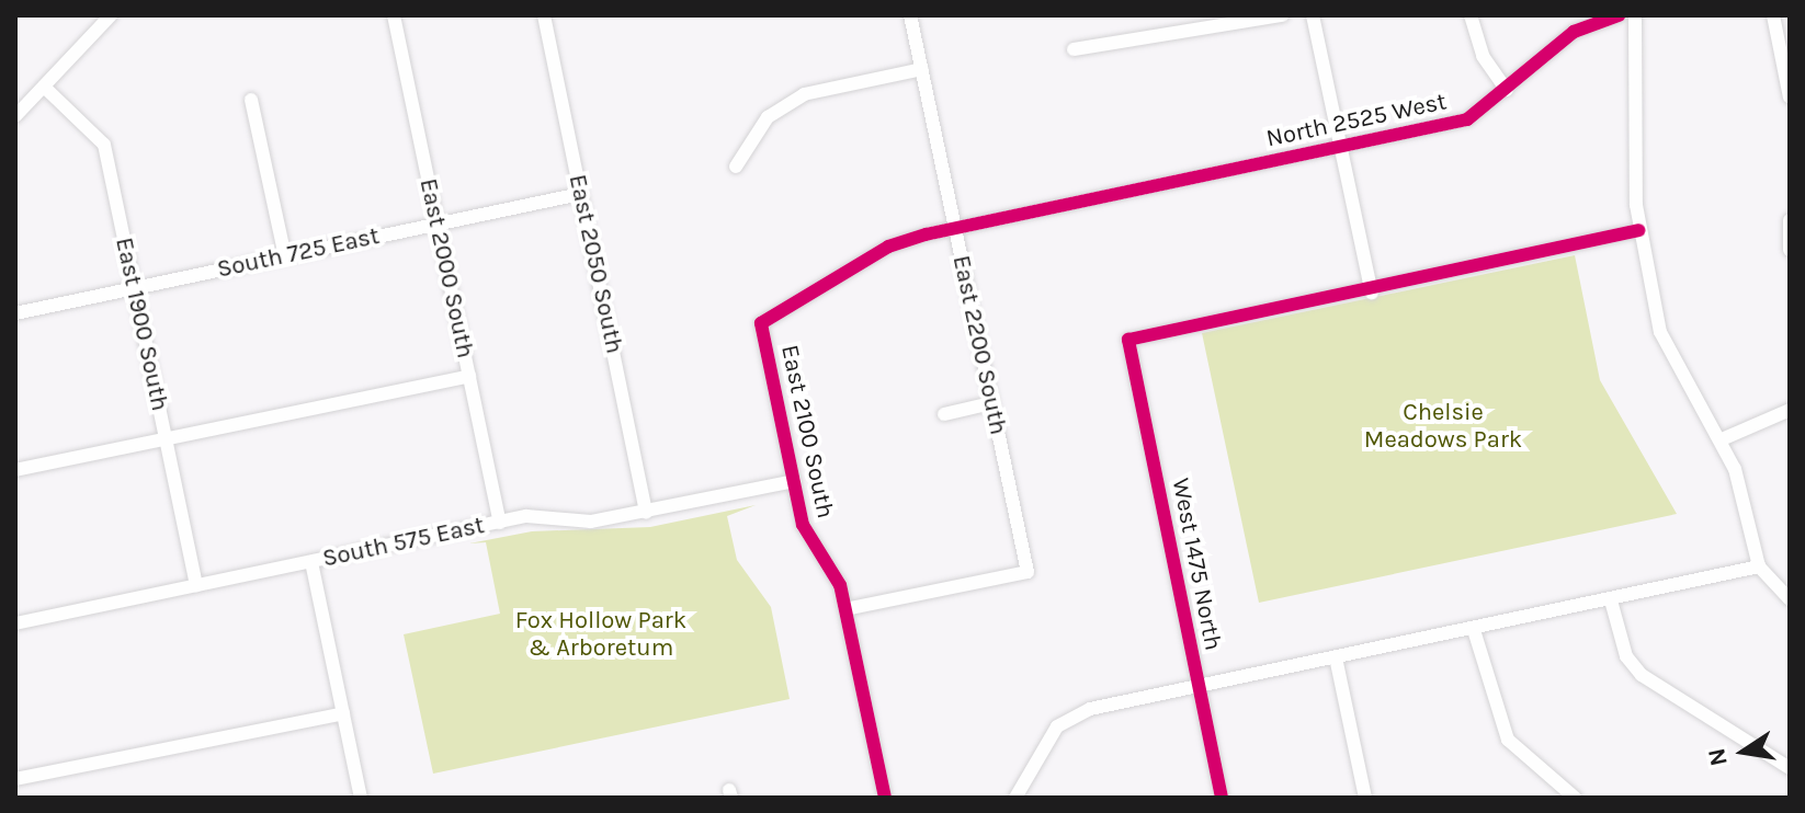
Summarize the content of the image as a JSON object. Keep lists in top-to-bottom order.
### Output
{
  "streets": {
    "street": [
      "North 2525 West",
      "South 725 East",
      "East 2050 South",
      "East 2000 South",
      "East 1900 South",
      "East 2200 South",
      "East 2100 South",
      "South 575 East",
      "West 1475 North"
    ]
  },
  "crossings": [
    ["North 2525 West", "East 2200 South"],
    ["North 2525 West", "East 2100 South"],
    ["South 725 East", "East 2050 South"],
    ["South 725 East", "East 2000 South"],
    ["South 725 East", "East 1900 South"],
    ["East 2050 South", "South 575 East"],
    ["East 2000 South", "South 575 East"],
    ["East 1900 South", "South 575 East"],
    ["East 2200 South", "East 2100 South"],
    ["East 2100 South", "South 575 East"]
  ],
  "parks": ["Chelsie Meadows Park", "Fox Hollow Park & Arboretum"],
  "north": "left"
}
